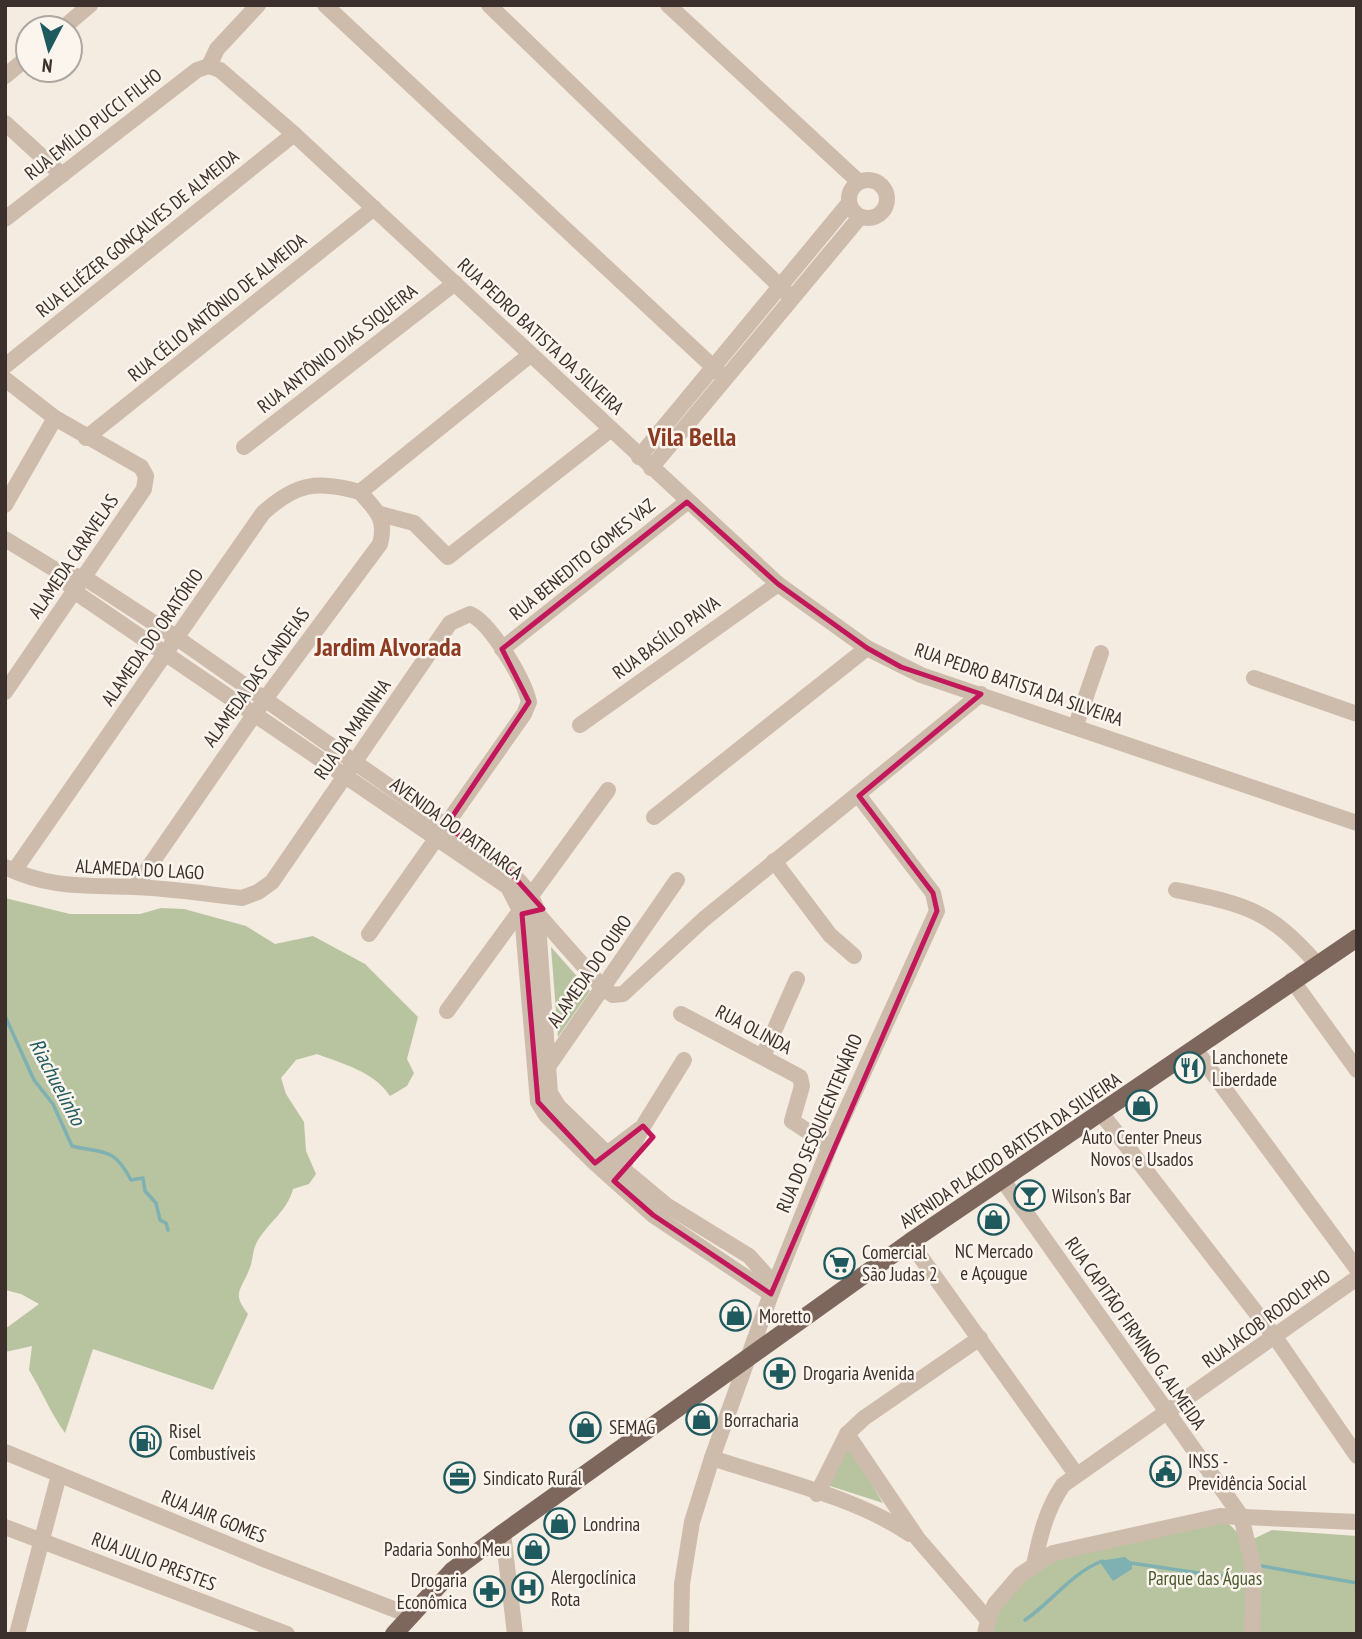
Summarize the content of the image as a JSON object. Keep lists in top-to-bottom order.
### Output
{
  "streets": {
    "main road": ["AVENIDA PLACIDO BATISTA DA SILVEIRA"],
    "street": [
      "RUA EMÍLIO PUCCI FILHO",
      "RUA ELIÉZER GONÇALVES DE ALMEIDA",
      "RUA CÉLIO ANTÔNIO DE ALMEIDA",
      "RUA PEDRO BATISTA DA SILVEIRA",
      "RUA ANTÔNIO DIAS SIQUEIRA",
      "ALAMEDA CARAVELAS",
      "RUA BENEDITO GOMES VAZ",
      "ALAMEDA DO ORATÓRIO",
      "RUA BASÍLIO PAIVA",
      "ALAMEDA DAS CANDEIAS",
      "RUA DA MARINHA",
      "AVENIDA DO PATRIARCA",
      "ALAMEDA DO LAGO",
      "ALAMEDA DO OURO",
      "RUA OLINDA",
      "RUA DO SESQUICENTENÁRIO",
      "RUA JACOB RODOLPHO",
      "RUA CAPITÃO FIRMINO G. ALMEIDA",
      "RUA JAIR GOMES",
      "RUA JULIO PRESTES"
    ]
  },
  "crossings": [
    ["RUA EMÍLIO PUCCI FILHO", "RUA PEDRO BATISTA DA SILVEIRA"],
    ["RUA ELIÉZER GONÇALVES DE ALMEIDA", "RUA PEDRO BATISTA DA SILVEIRA"],
    ["RUA CÉLIO ANTÔNIO DE ALMEIDA", "RUA PEDRO BATISTA DA SILVEIRA"],
    ["RUA CÉLIO ANTÔNIO DE ALMEIDA", "ALAMEDA CARAVELAS"],
    ["RUA PEDRO BATISTA DA SILVEIRA", "RUA ANTÔNIO DIAS SIQUEIRA"],
    ["RUA PEDRO BATISTA DA SILVEIRA", "RUA BENEDITO GOMES VAZ"],
    ["RUA PEDRO BATISTA DA SILVEIRA", "RUA BASÍLIO PAIVA"],
    ["ALAMEDA CARAVELAS", "AVENIDA DO PATRIARCA"],
    ["RUA BENEDITO GOMES VAZ", "RUA DA MARINHA"],
    ["ALAMEDA DO ORATÓRIO", "AVENIDA DO PATRIARCA"],
    ["ALAMEDA DO ORATÓRIO", "ALAMEDA DO LAGO"],
    ["ALAMEDA DAS CANDEIAS", "AVENIDA DO PATRIARCA"],
    ["ALAMEDA DAS CANDEIAS", "ALAMEDA DO LAGO"],
    ["RUA DA MARINHA", "AVENIDA DO PATRIARCA"],
    ["RUA DA MARINHA", "ALAMEDA DO LAGO"],
    ["AVENIDA DO PATRIARCA", "ALAMEDA DO OURO"],
    ["RUA OLINDA", "RUA DO SESQUICENTENÁRIO"],
    ["RUA DO SESQUICENTENÁRIO", "AVENIDA PLACIDO BATISTA DA SILVEIRA"],
    ["AVENIDA PLACIDO BATISTA DA SILVEIRA", "RUA CAPITÃO FIRMINO G. ALMEIDA"],
    ["AVENIDA PLACIDO BATISTA DA SILVEIRA", "RUA JAIR GOMES"],
    ["RUA JACOB RODOLPHO", "RUA CAPITÃO FIRMINO G. ALMEIDA"]
  ],
  "districts": ["Vila Bella", "Jardim Alvorada"],
  "water": ["Riachuelinho"],
  "parks": ["Parque das Águas"],
  "places": {
    "restaurant": ["Lanchonete Liberdade"],
    "shop": [
      "Auto Center Pneus Novos e Usados",
      "NC Mercado e Açougue",
      "Moretto",
      "Borracharia",
      "SEMAG",
      "Londrina",
      "Padaria Sonho Meu"
    ],
    "bar": ["Wilson's Bar"],
    "supermarket": ["Comercial São Judas 2"],
    "pharmacy": ["Drogaria Avenida", "Drogaria Econômica"],
    "fuel station": ["Risel Combustíveis"],
    "public building": ["INSS - Previdência Social"],
    "office": ["Sindicato Rural"],
    "hospital": ["Alergoclínica Rota"]
  },
  "north": "bottom"
}
